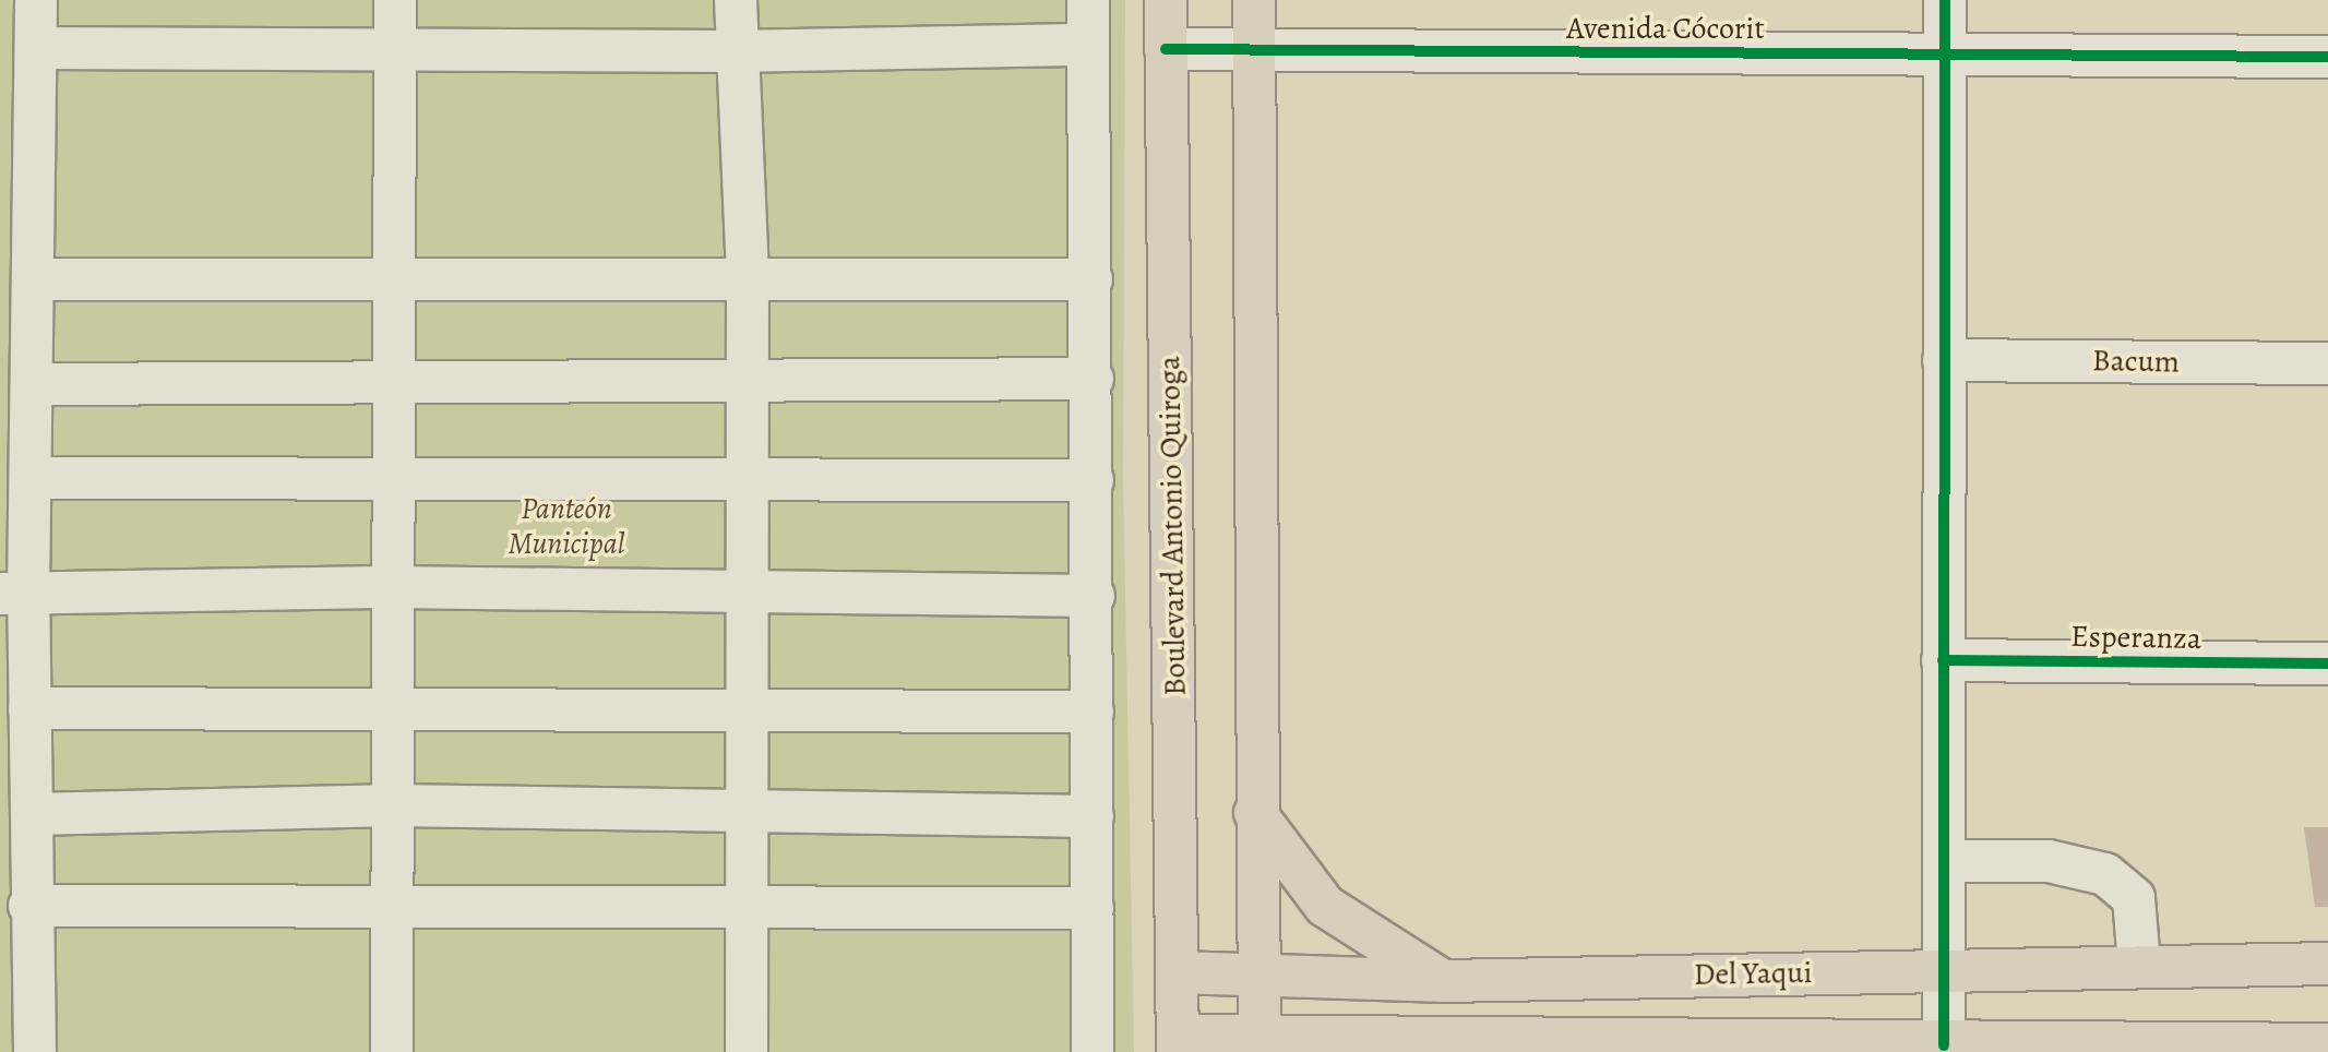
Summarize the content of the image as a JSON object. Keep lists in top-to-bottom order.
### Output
{
  "streets": {
    "main road": ["Boulevard Antonio Quiroga", "Del Yaqui"],
    "street": ["Avenida Cócorit", "Bacum", "Esperanza"]
  },
  "crossings": [
    ["Avenida Cócorit", "Boulevard Antonio Quiroga"],
    ["Boulevard Antonio Quiroga", "Del Yaqui"]
  ],
  "parks": ["Panteón Municipal"]
}
